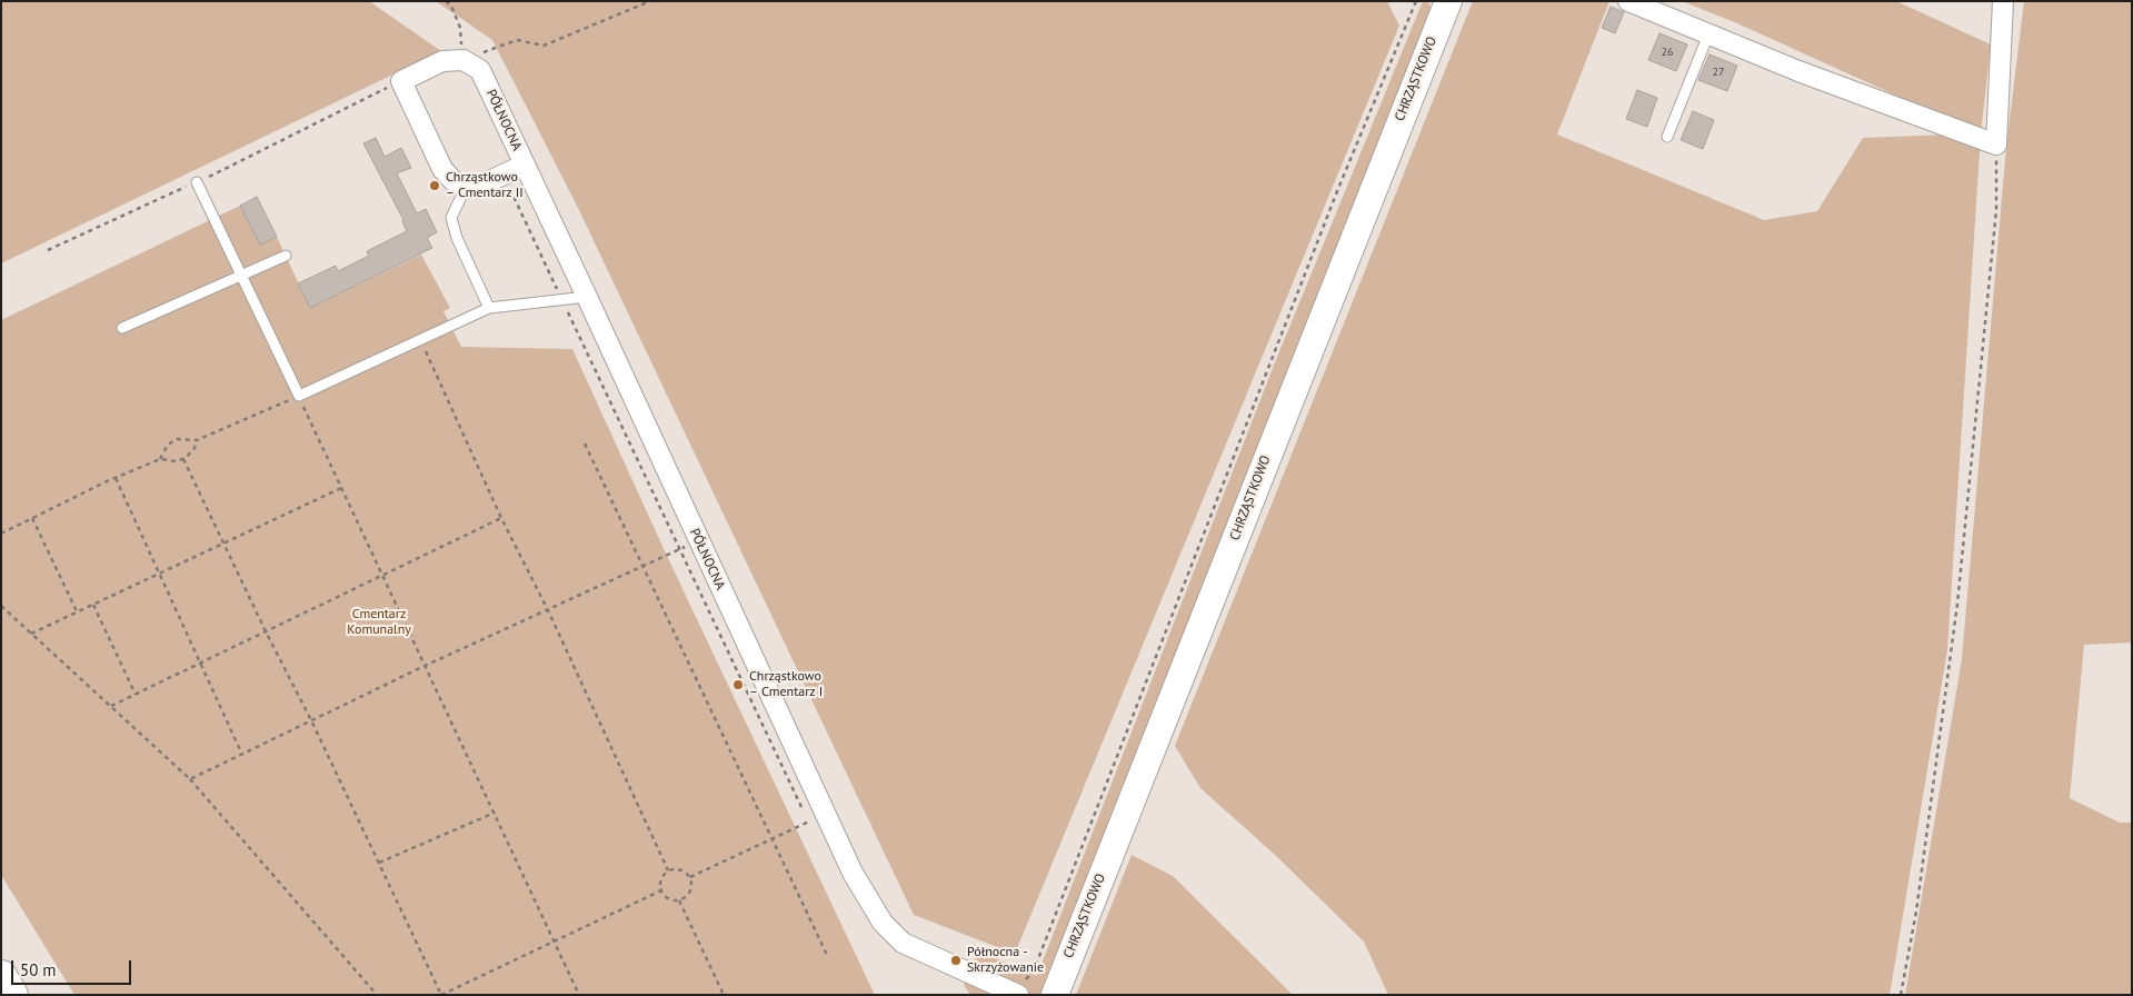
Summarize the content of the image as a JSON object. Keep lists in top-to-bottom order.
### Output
{
  "streets": {
    "street": ["CHRZĄSTKOWO", "PÓŁNOCNA"]
  },
  "parks": ["Cmentarz Komunalny"],
  "places": ["Chrząstkowo – Cmentarz II", "Chrząstkowo – Cmentarz I", "Północna - Skrzyżowanie"],
  "house_numbers": ["26", "27"],
  "scale_bar": "50 m"
}
